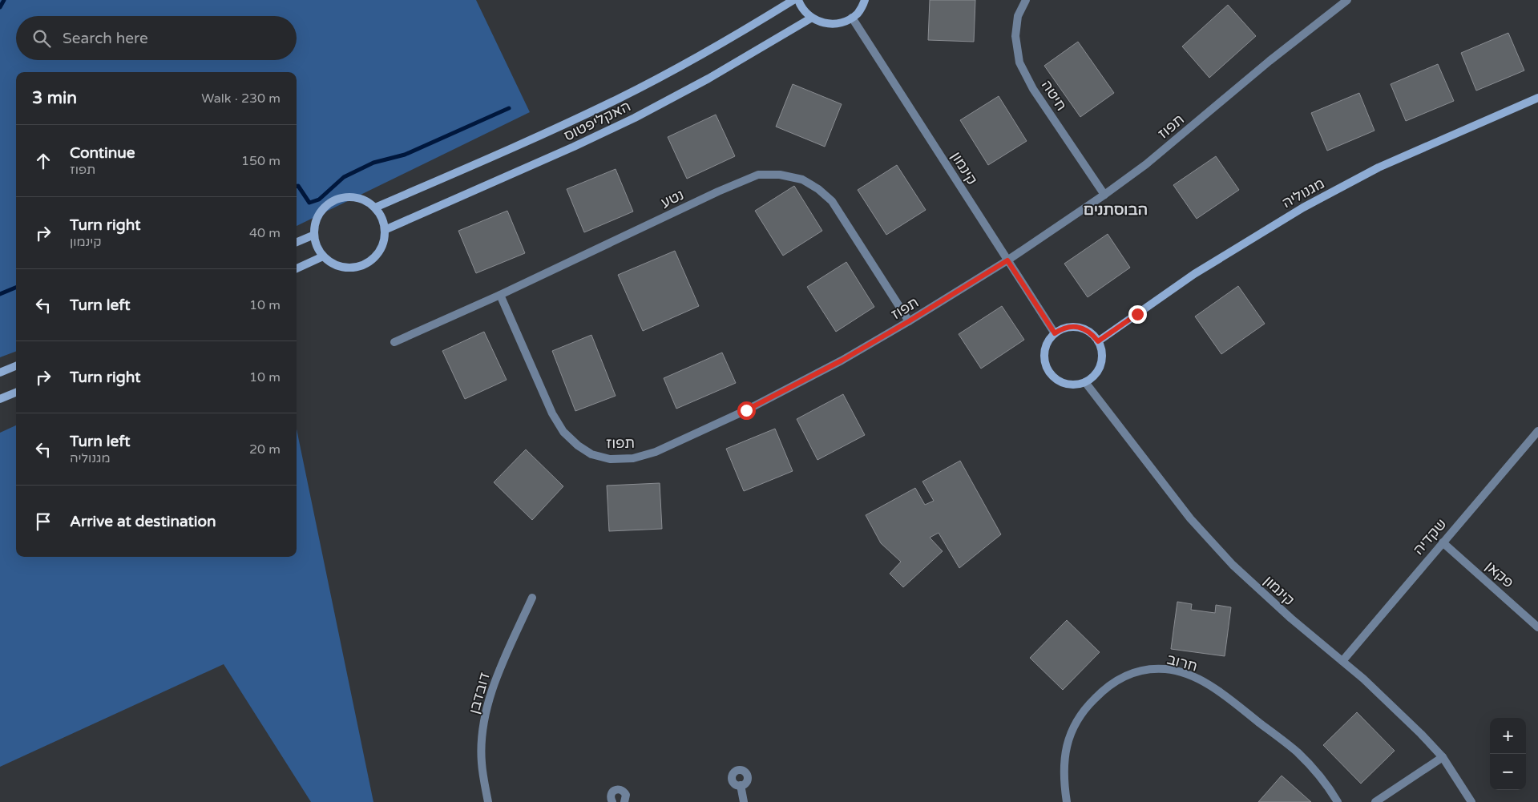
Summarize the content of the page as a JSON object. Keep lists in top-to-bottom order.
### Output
{
  "streets": {
    "main road": ["האקליפטוס", "מגנוליה"],
    "street": [
      "חיטה",
      "תפוז",
      "קינמון",
      "נטע",
      "שקדיה",
      "פקאן",
      "חרוב",
      "דובדבן"
    ]
  },
  "crossings": [
    ["חיטה", "תפוז"],
    ["תפוז", "קינמון"],
    ["תפוז", "נטע"],
    ["קינמון", "מגנוליה"],
    ["קינמון", "שקדיה"],
    ["שקדיה", "פקאן"]
  ],
  "districts": ["הבוסתנים"],
  "page": {
    "search": "Search here",
    "heading": ["3 min", "Walk · 230 m"],
    "list": [
      ["Continue", "תפוז", "150 m"],
      ["Turn right", "קינמון", "40 m"],
      ["Turn left", "10 m"],
      ["Turn right", "10 m"],
      ["Turn left", "מגנוליה", "20 m"],
      "Arrive at destination"
    ],
    "map_buttons": ["+", "−"]
  }
}
